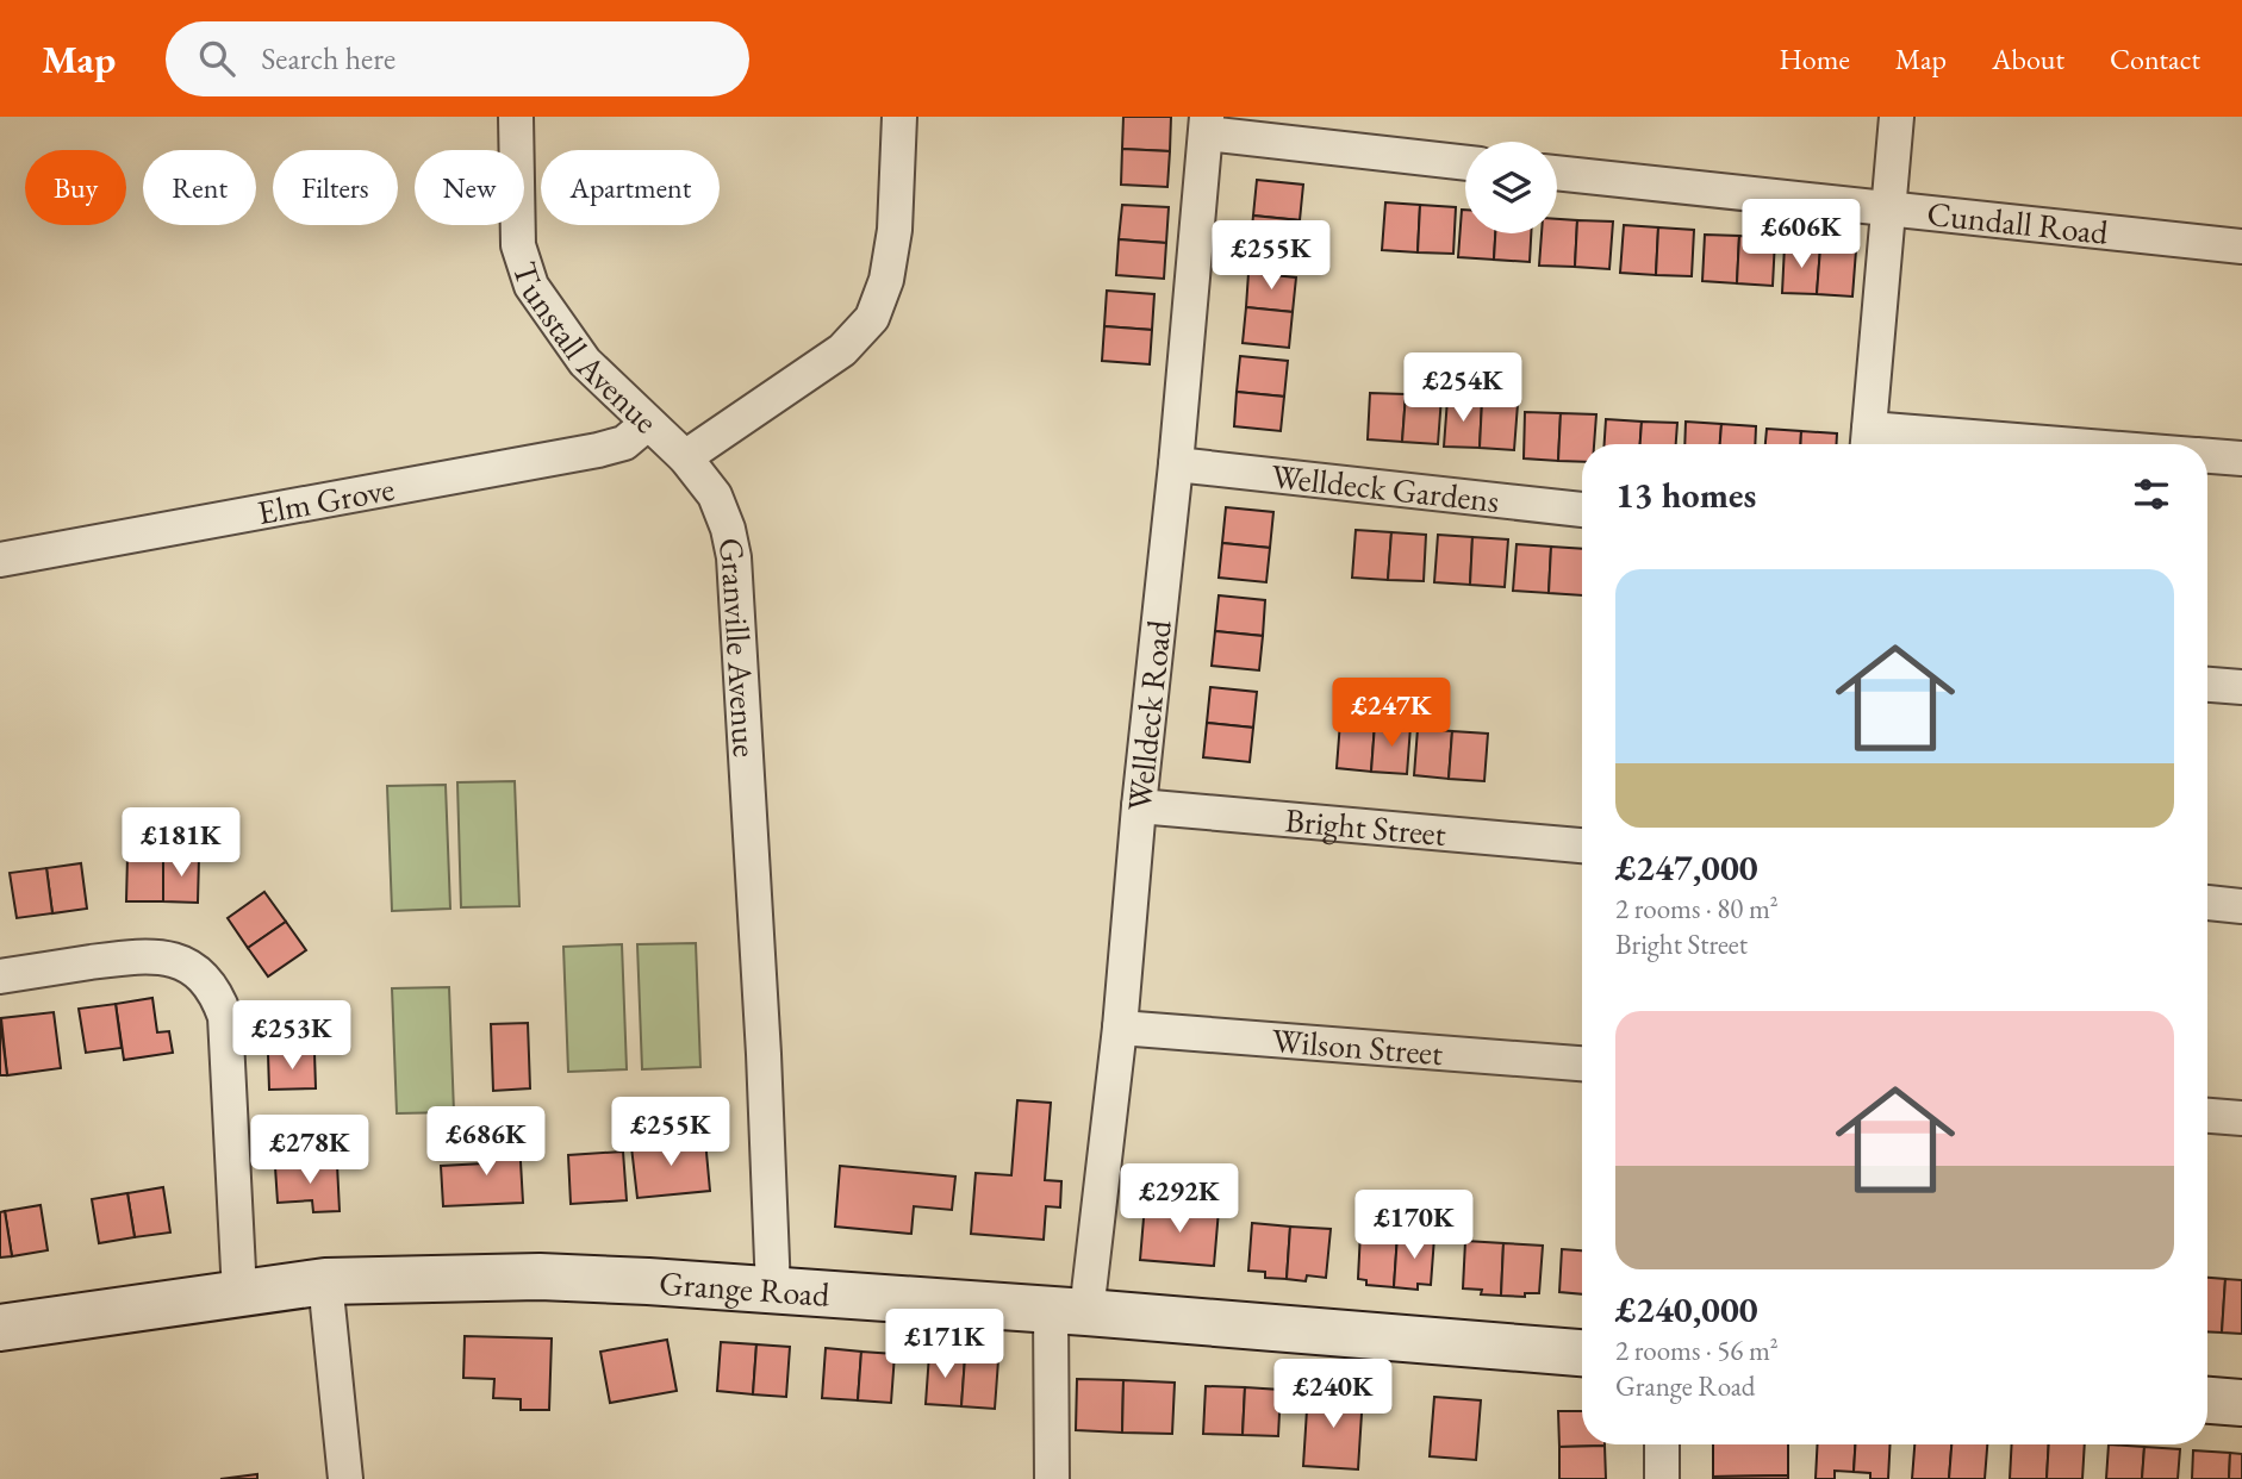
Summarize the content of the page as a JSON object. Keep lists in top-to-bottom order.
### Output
{
  "streets": {
    "street": [
      "Cundall Road",
      "Tunstall Avenue",
      "Welldeck Gardens",
      "Elm Grove",
      "Granville Avenue",
      "Welldeck Road",
      "Bright Street",
      "Wilson Street",
      "Grange Road"
    ]
  },
  "crossings": [
    ["Tunstall Avenue", "Elm Grove"],
    ["Tunstall Avenue", "Granville Avenue"],
    ["Welldeck Gardens", "Welldeck Road"],
    ["Granville Avenue", "Grange Road"],
    ["Welldeck Road", "Bright Street"],
    ["Welldeck Road", "Wilson Street"],
    ["Welldeck Road", "Grange Road"]
  ],
  "page": {
    "header": "Map",
    "search": "Search here",
    "nav": [
      "Home",
      "Map",
      "About",
      "Contact"
    ],
    "chip": [
      "Buy",
      "Rent",
      "Filters",
      "New",
      "Apartment"
    ],
    "price": [
      "£606K",
      "£255K",
      "£254K",
      "£247K",
      "£181K",
      "£253K",
      "£255K",
      "£686K",
      "£278K",
      "£292K",
      "£170K",
      "£171K",
      "£240K"
    ],
    "heading": "13 homes",
    "list": [
      {
        "name": "£247,000",
        "note": "2 rooms · 80 m² · Bright Street"
      },
      {
        "name": "£240,000",
        "note": "2 rooms · 56 m² · Grange Road"
      }
    ]
  }
}
